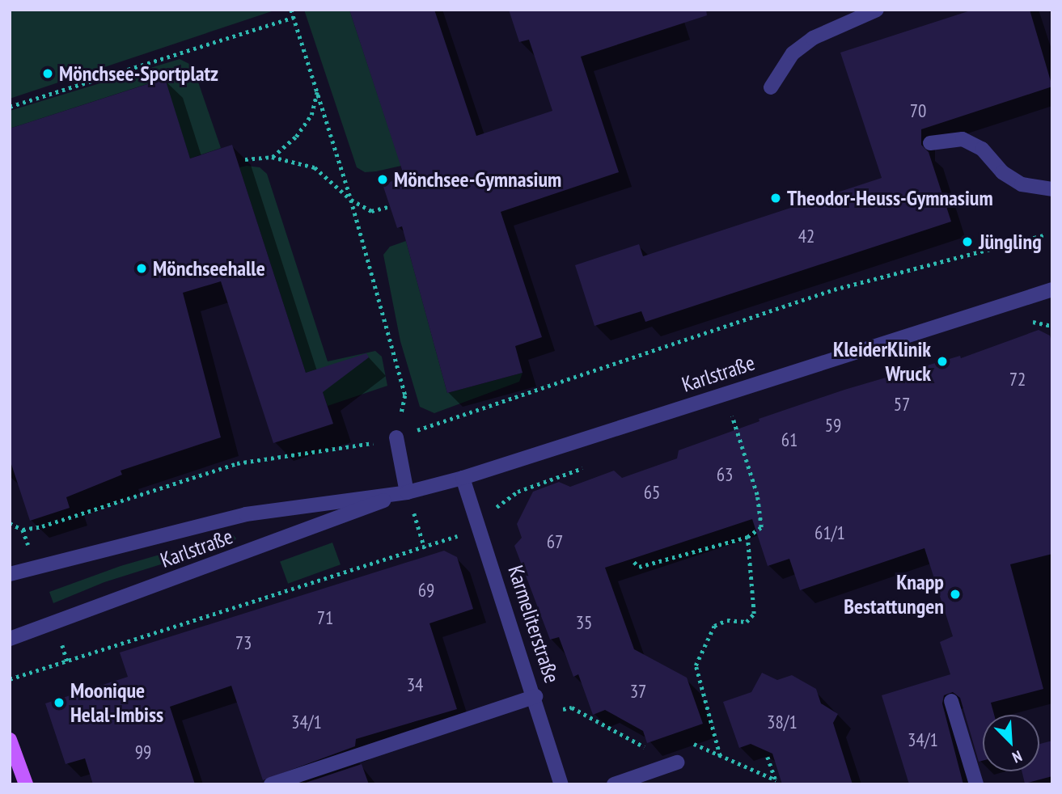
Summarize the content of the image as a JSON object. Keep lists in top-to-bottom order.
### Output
{
  "streets": {
    "street": ["Karlstraße", "Karmeliterstraße"]
  },
  "crossings": [
    ["Karlstraße", "Karmeliterstraße"]
  ],
  "places": [
    "Mönchsee-Sportplatz",
    "Mönchsee-Gymnasium",
    "Theodor-Heuss-Gymnasium",
    "Jüngling",
    "Mönchseehalle",
    "KleiderKlinik Wruck",
    "Knapp Bestattungen",
    "Moonique Helal-Imbiss"
  ],
  "house_numbers": [
    "70",
    "42",
    "72",
    "57",
    "59",
    "61",
    "63",
    "65",
    "61/1",
    "67",
    "69",
    "71",
    "35",
    "73",
    "34",
    "37",
    "34/1",
    "38/1",
    "34/1",
    "99"
  ],
  "north": "bottom right"
}
